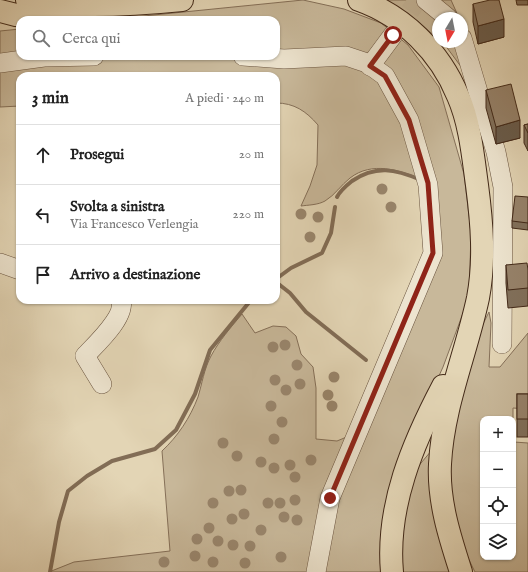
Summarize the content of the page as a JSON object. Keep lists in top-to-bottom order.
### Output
{
  "north": "bottom",
  "page": {
    "search": "Cerca qui",
    "heading": ["3 min", "A piedi · 240 m"],
    "list": [
      ["Prosegui", "20 m"],
      ["Svolta a sinistra", "Via Francesco Verlengia", "220 m"],
      "Arrivo a destinazione"
    ],
    "map_buttons": ["+", "−"]
  }
}
